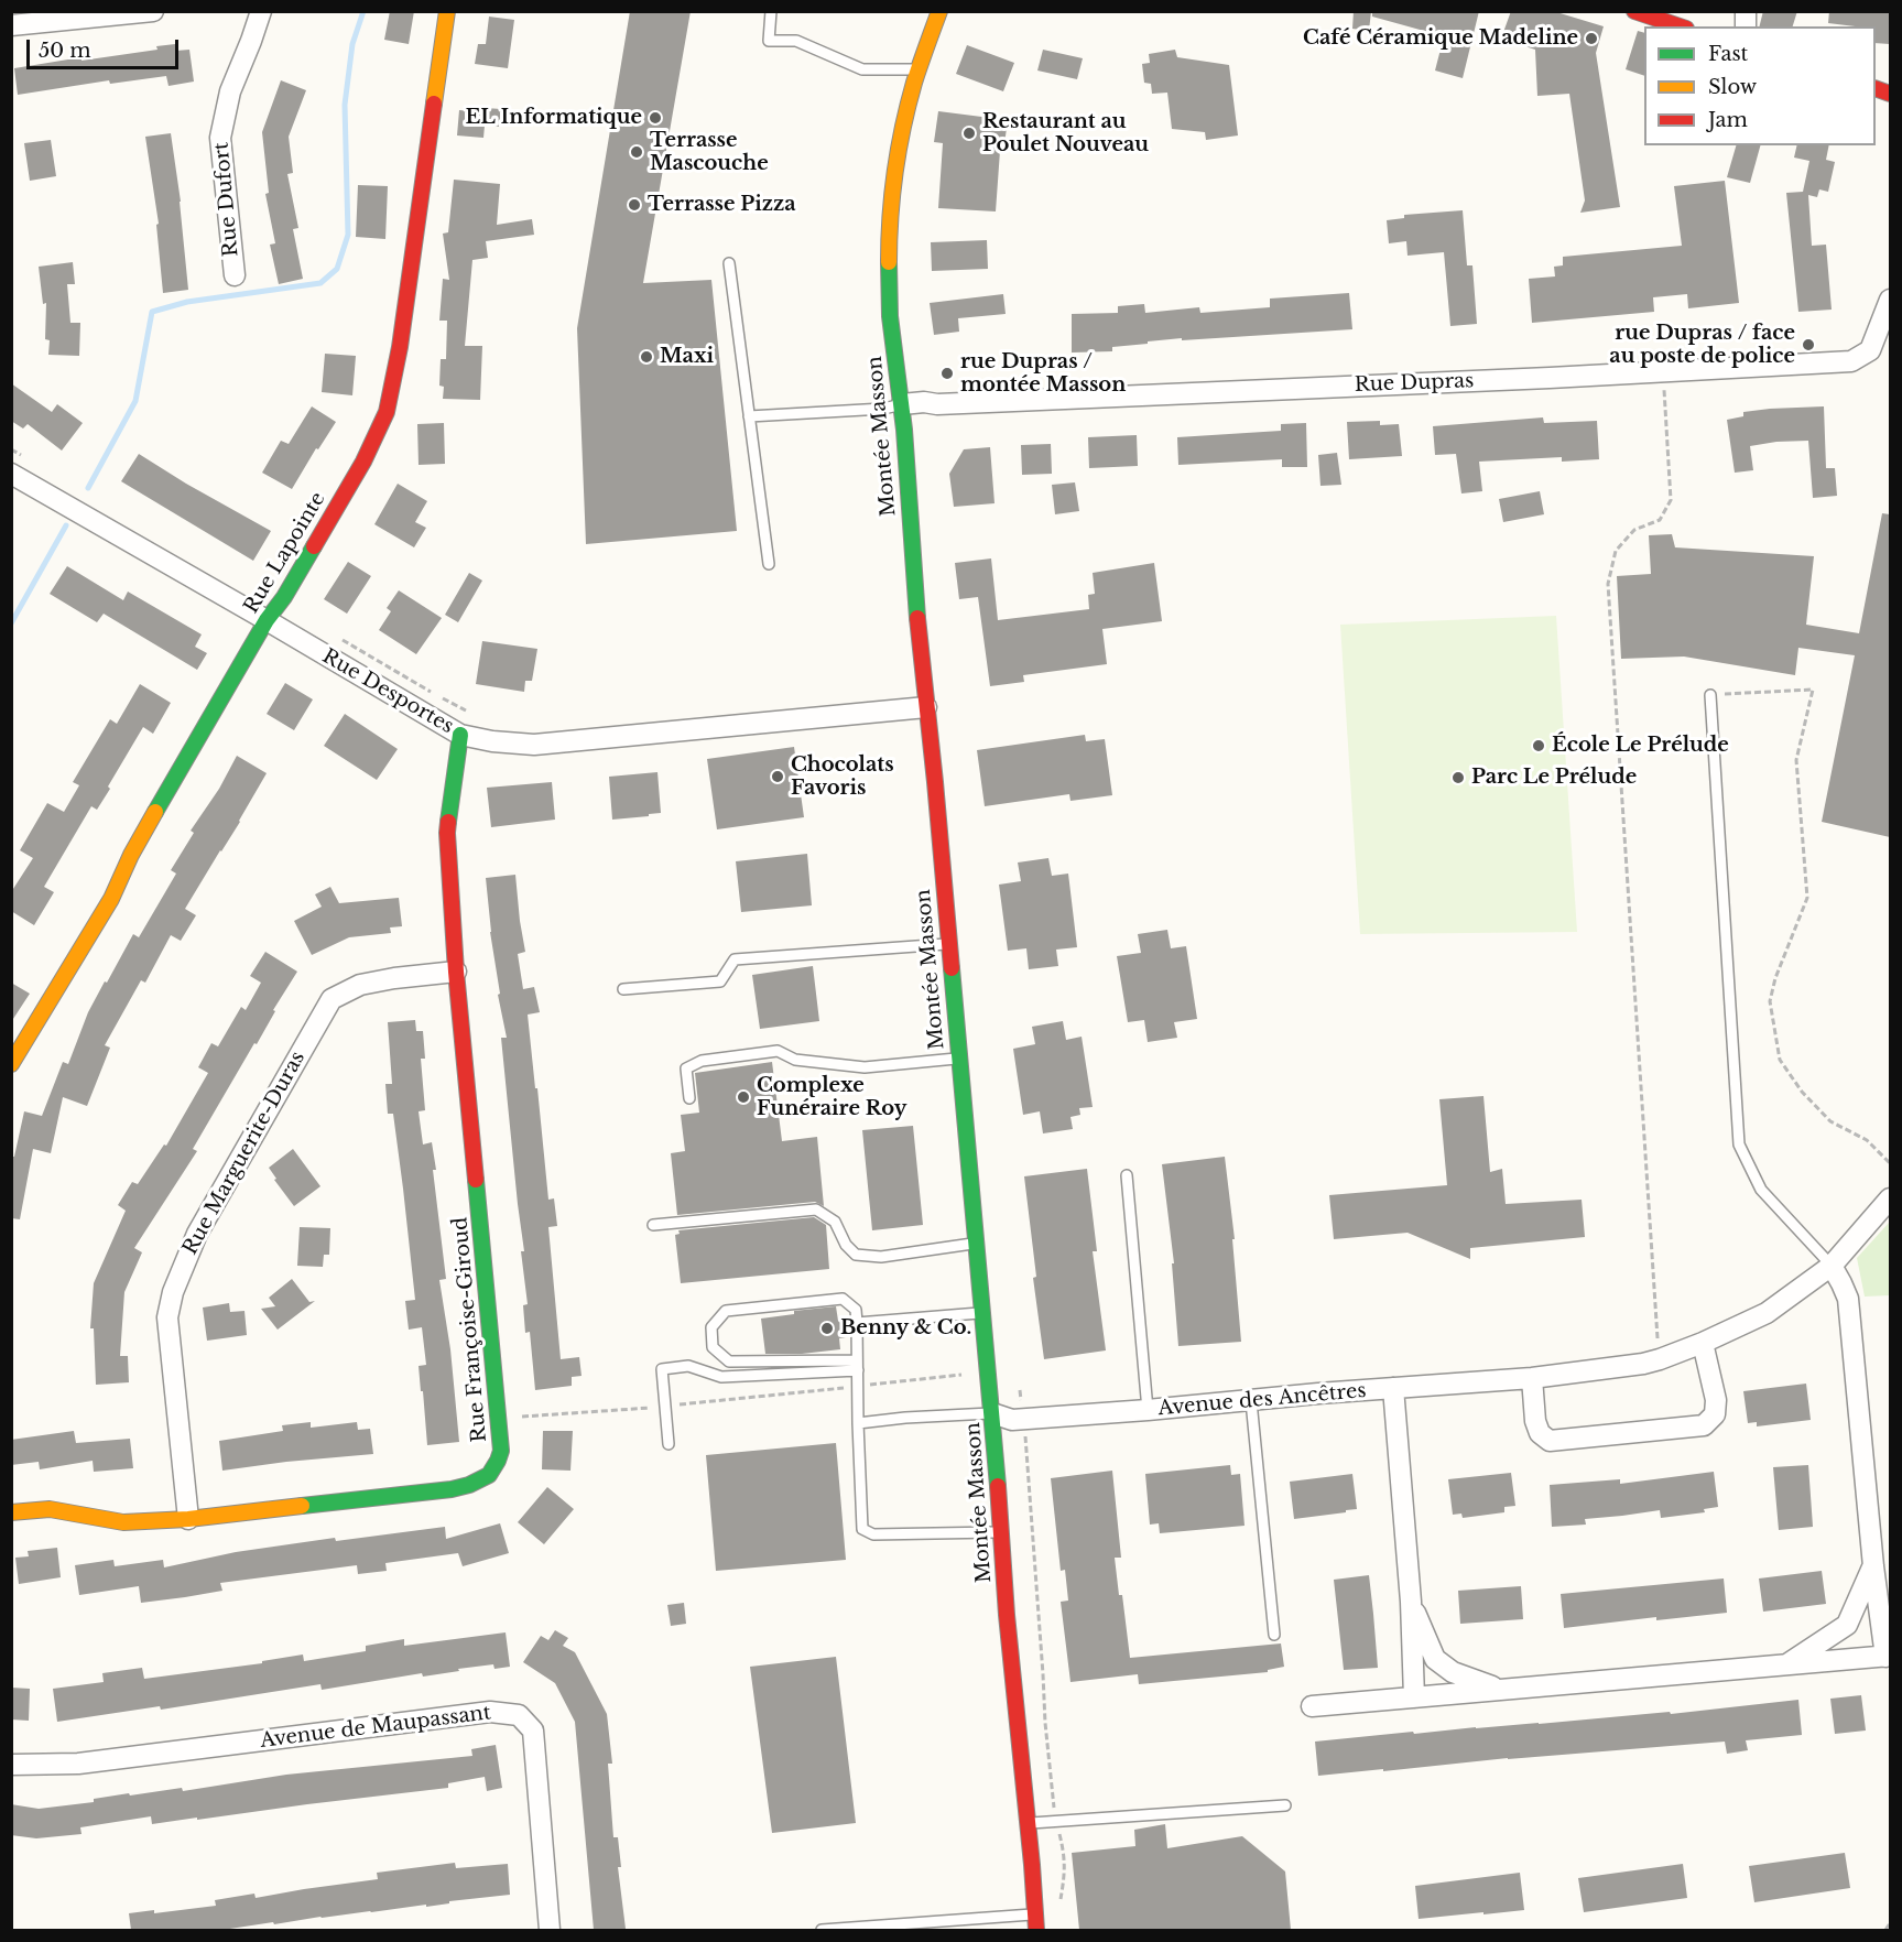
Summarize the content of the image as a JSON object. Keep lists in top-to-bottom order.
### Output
{
  "streets": {
    "street": [
      "Rue Dufort",
      "Rue Dupras",
      "Montée Masson",
      "Rue Lapointe",
      "Rue Desportes",
      "Rue Marguerite-Duras",
      "Rue Françoise-Giroud",
      "Avenue des Ancêtres",
      "Avenue de Maupassant"
    ]
  },
  "crossings": [
    ["Rue Dupras", "Montée Masson"],
    ["Montée Masson", "Rue Desportes"],
    ["Montée Masson", "Avenue des Ancêtres"],
    ["Rue Lapointe", "Rue Desportes"],
    ["Rue Desportes", "Rue Françoise-Giroud"],
    ["Rue Marguerite-Duras", "Rue Françoise-Giroud"]
  ],
  "places": [
    "Café Céramique Madeline",
    "EL Informatique",
    "Restaurant au Poulet Nouveau",
    "Terrasse Mascouche",
    "Terrasse Pizza",
    "rue Dupras / face au poste de police",
    "Maxi",
    "rue Dupras / montée Masson",
    "École Le Prélude",
    "Chocolats Favoris",
    "Parc Le Prélude",
    "Complexe Funéraire Roy",
    "Benny & Co."
  ],
  "legend": ["Fast", "Slow", "Jam"],
  "scale_bar": "50 m"
}
